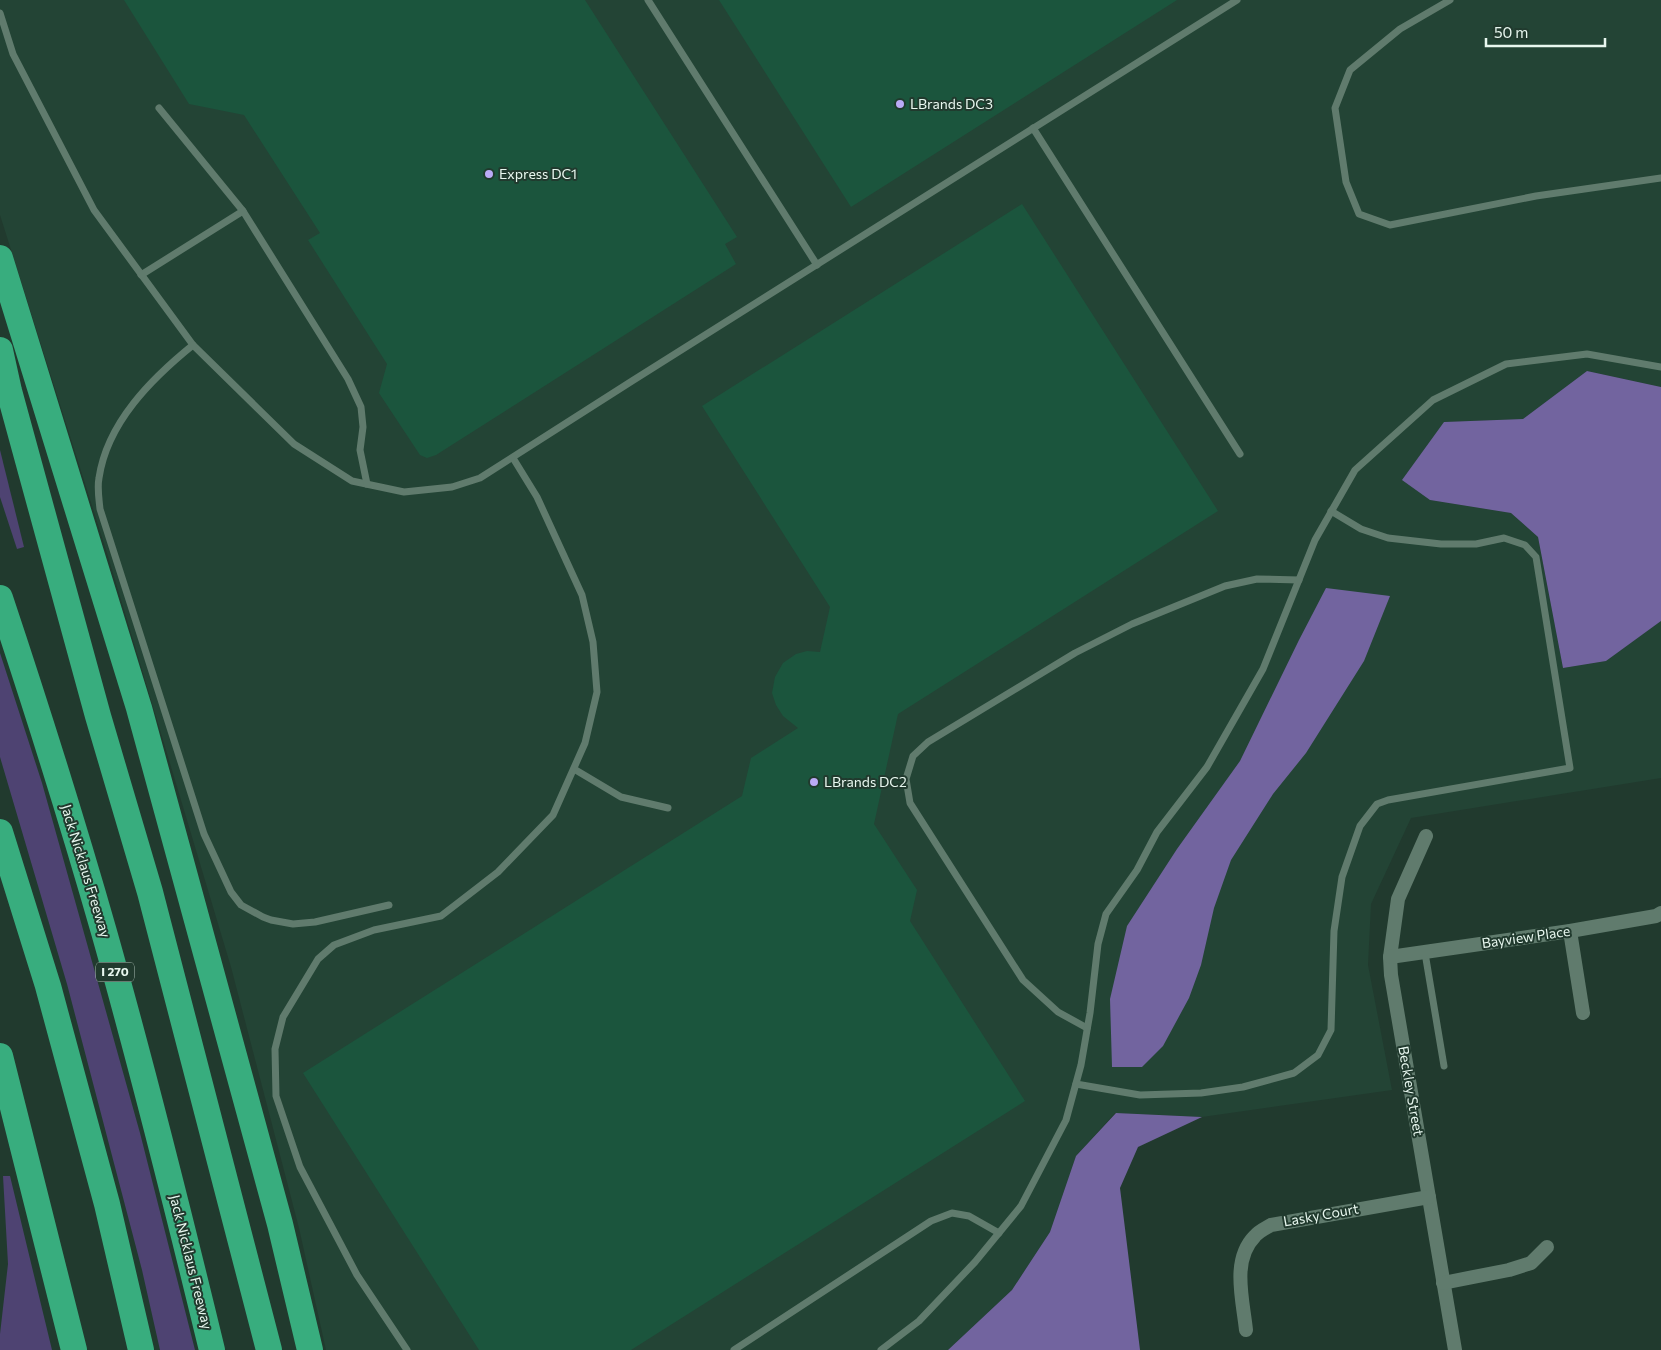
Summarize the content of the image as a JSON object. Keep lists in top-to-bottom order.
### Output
{
  "streets": {
    "highway": ["Jack Nicklaus Freeway", "I 270"],
    "street": ["Bayview Place", "Beckley Street", "Lasky Court"]
  },
  "crossings": [
    ["Bayview Place", "Beckley Street"],
    ["Beckley Street", "Lasky Court"]
  ],
  "places": ["LBrands DC3", "Express DC1", "LBrands DC2"],
  "scale_bar": "50 m"
}
